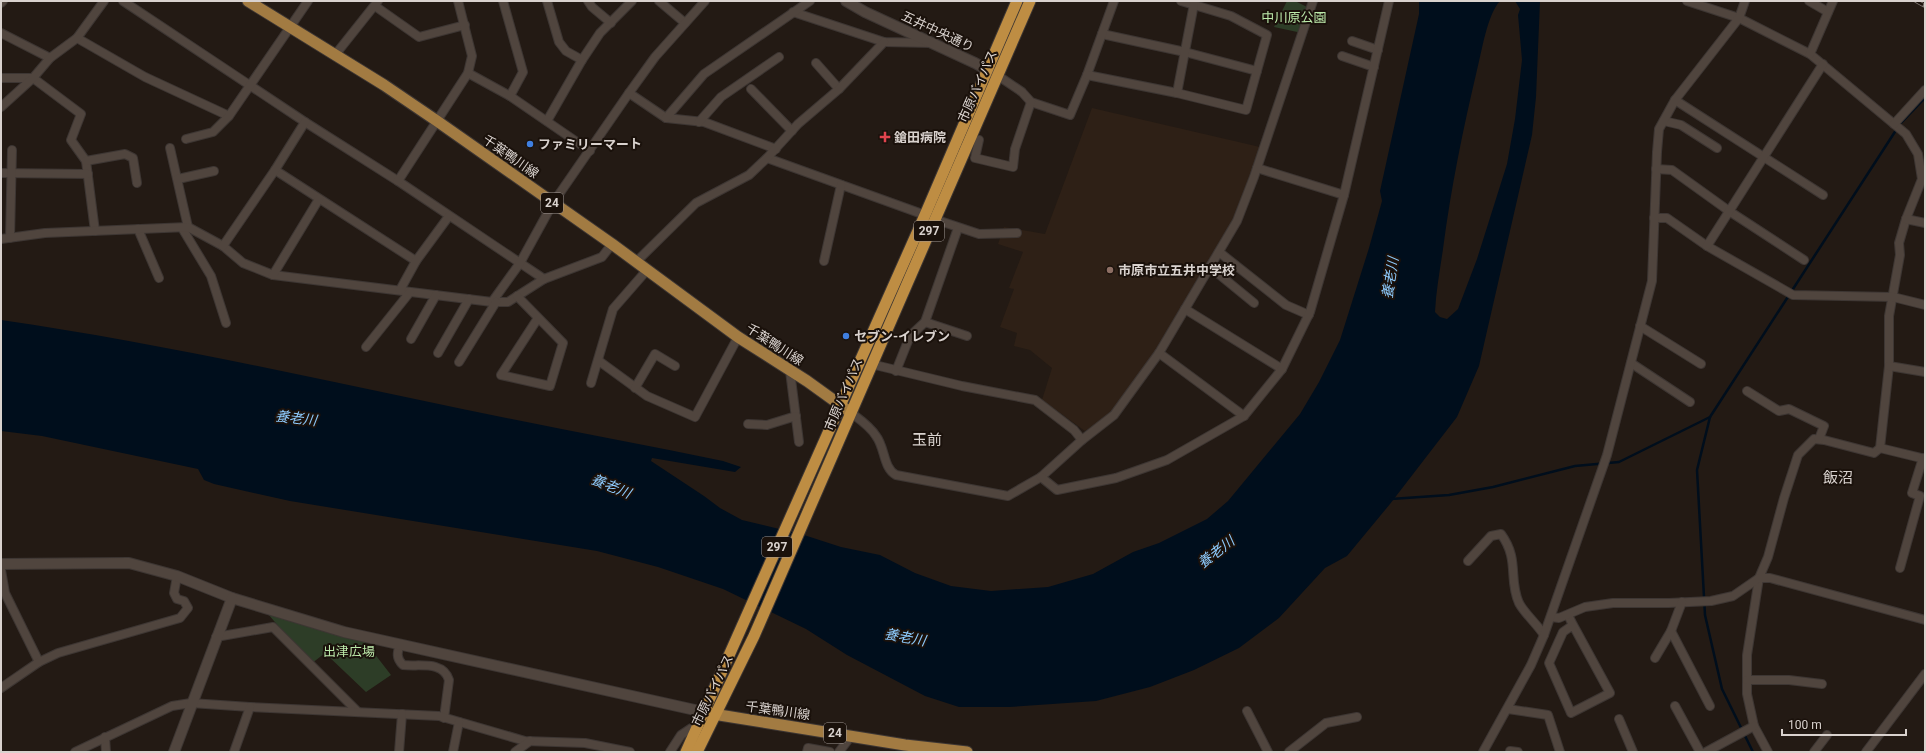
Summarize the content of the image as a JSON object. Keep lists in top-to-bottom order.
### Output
{
  "streets": {
    "highway": ["市原バイパス", "297"],
    "main road": ["千葉鴨川線", "24"],
    "street": ["五井中央通り"]
  },
  "crossings": [
    ["五井中央通り", "市原バイパス"],
    ["市原バイパス", "千葉鴨川線"]
  ],
  "districts": ["玉前", "飯沼"],
  "water": ["養老川"],
  "parks": ["中川原公園", "出津広場"],
  "places": {
    "health": ["鎗田病院"],
    "other": ["ファミリーマート", "市原市立五井中学校", "セブン-イレブン"]
  },
  "scale_bar": "100 m"
}
